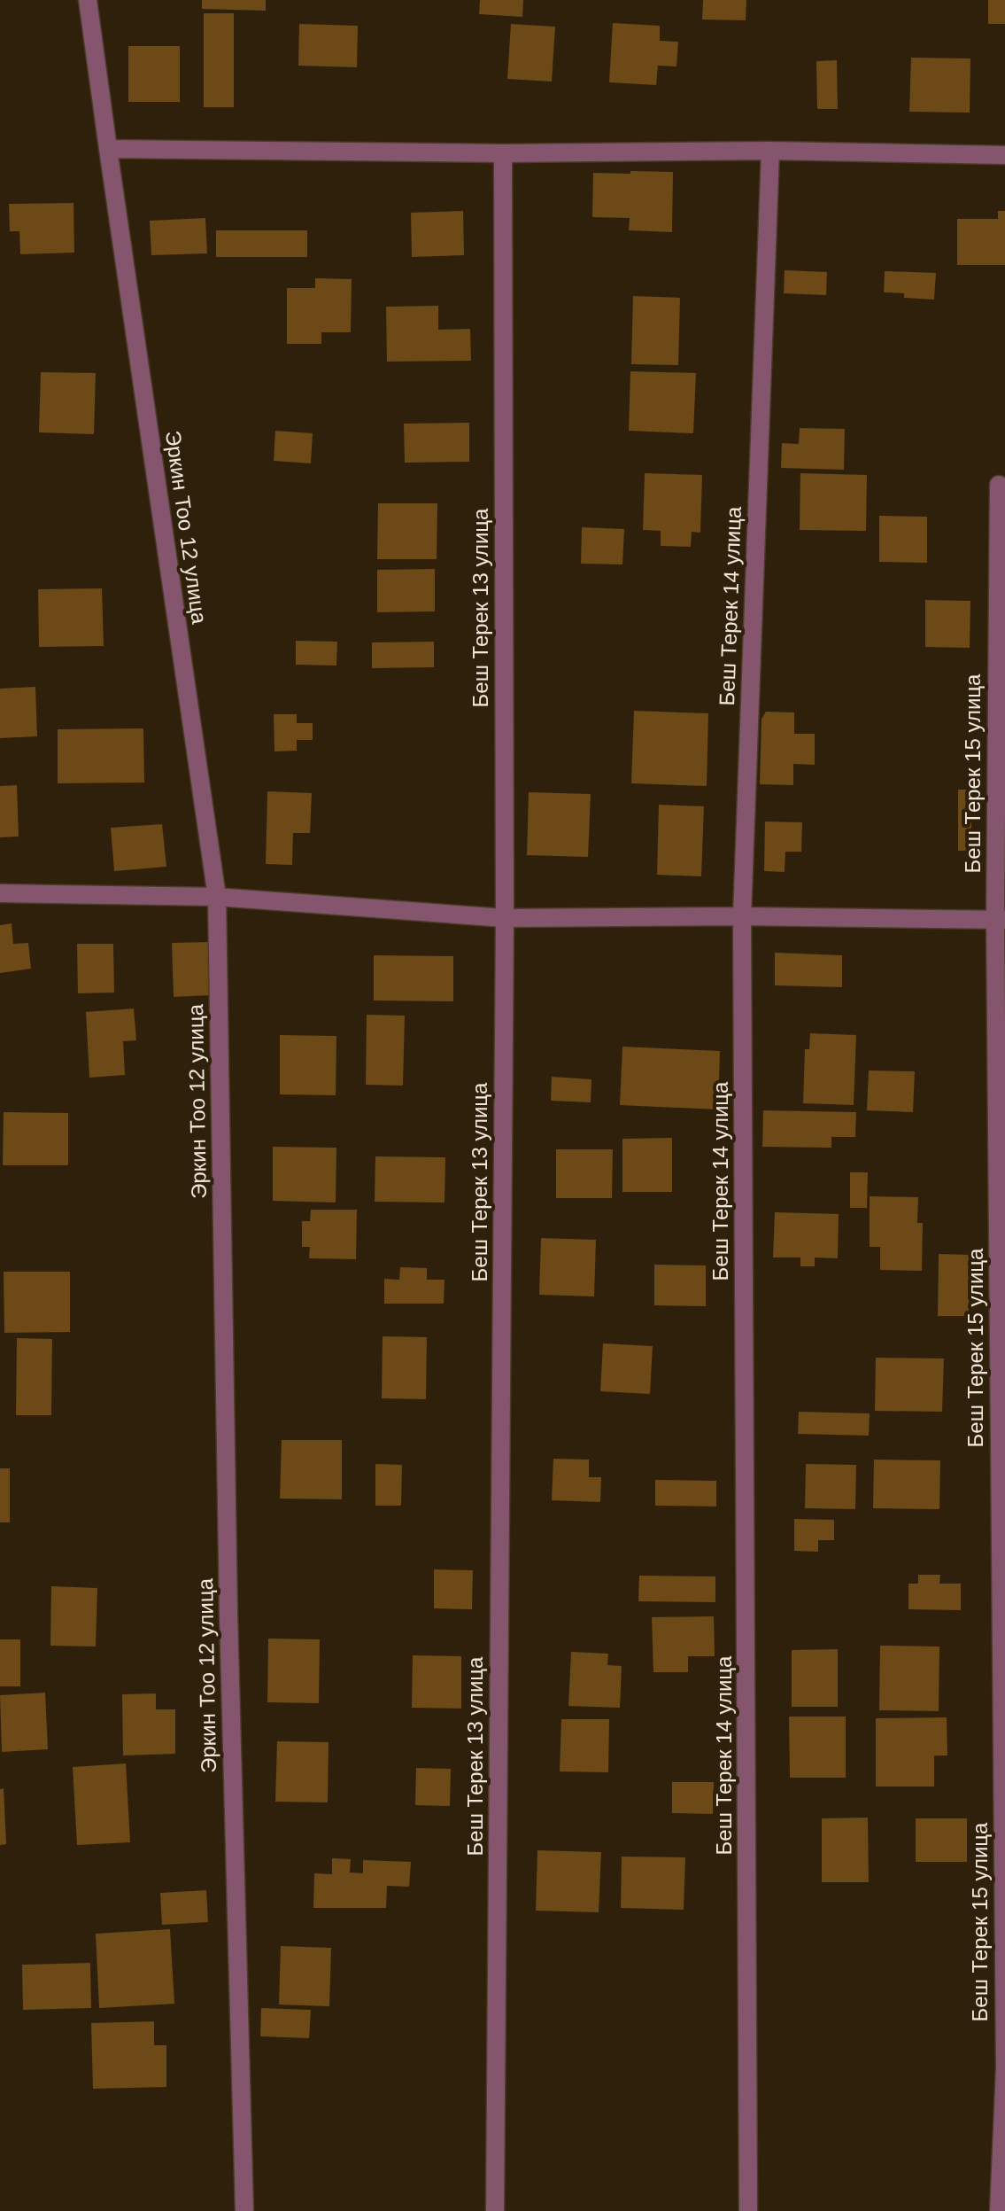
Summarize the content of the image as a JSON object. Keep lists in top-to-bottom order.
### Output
{
  "streets": {
    "street": [
      "Эркин Тоо 12 улица",
      "Беш Терек 14 улица",
      "Беш Терек 13 улица",
      "Беш Терек 15 улица"
    ]
  }
}
